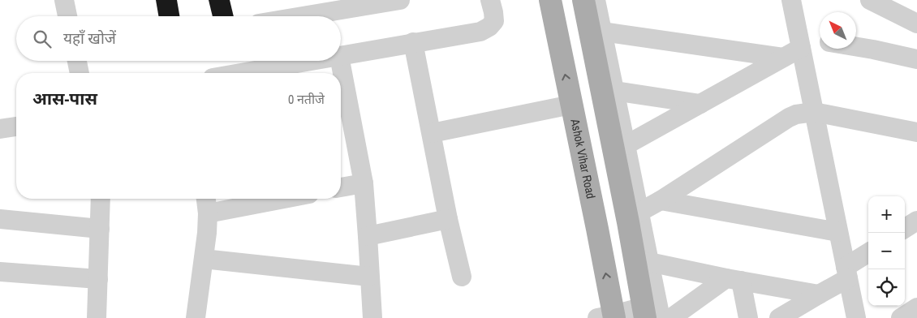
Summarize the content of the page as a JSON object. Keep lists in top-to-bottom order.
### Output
{
  "streets": {
    "main road": ["Ashok Vihar Road"]
  },
  "north": "top left",
  "page": {
    "search": "यहाँ खोजें",
    "heading": ["आस-पास", "0 नतीजे"],
    "map_buttons": ["+", "−"]
  }
}
